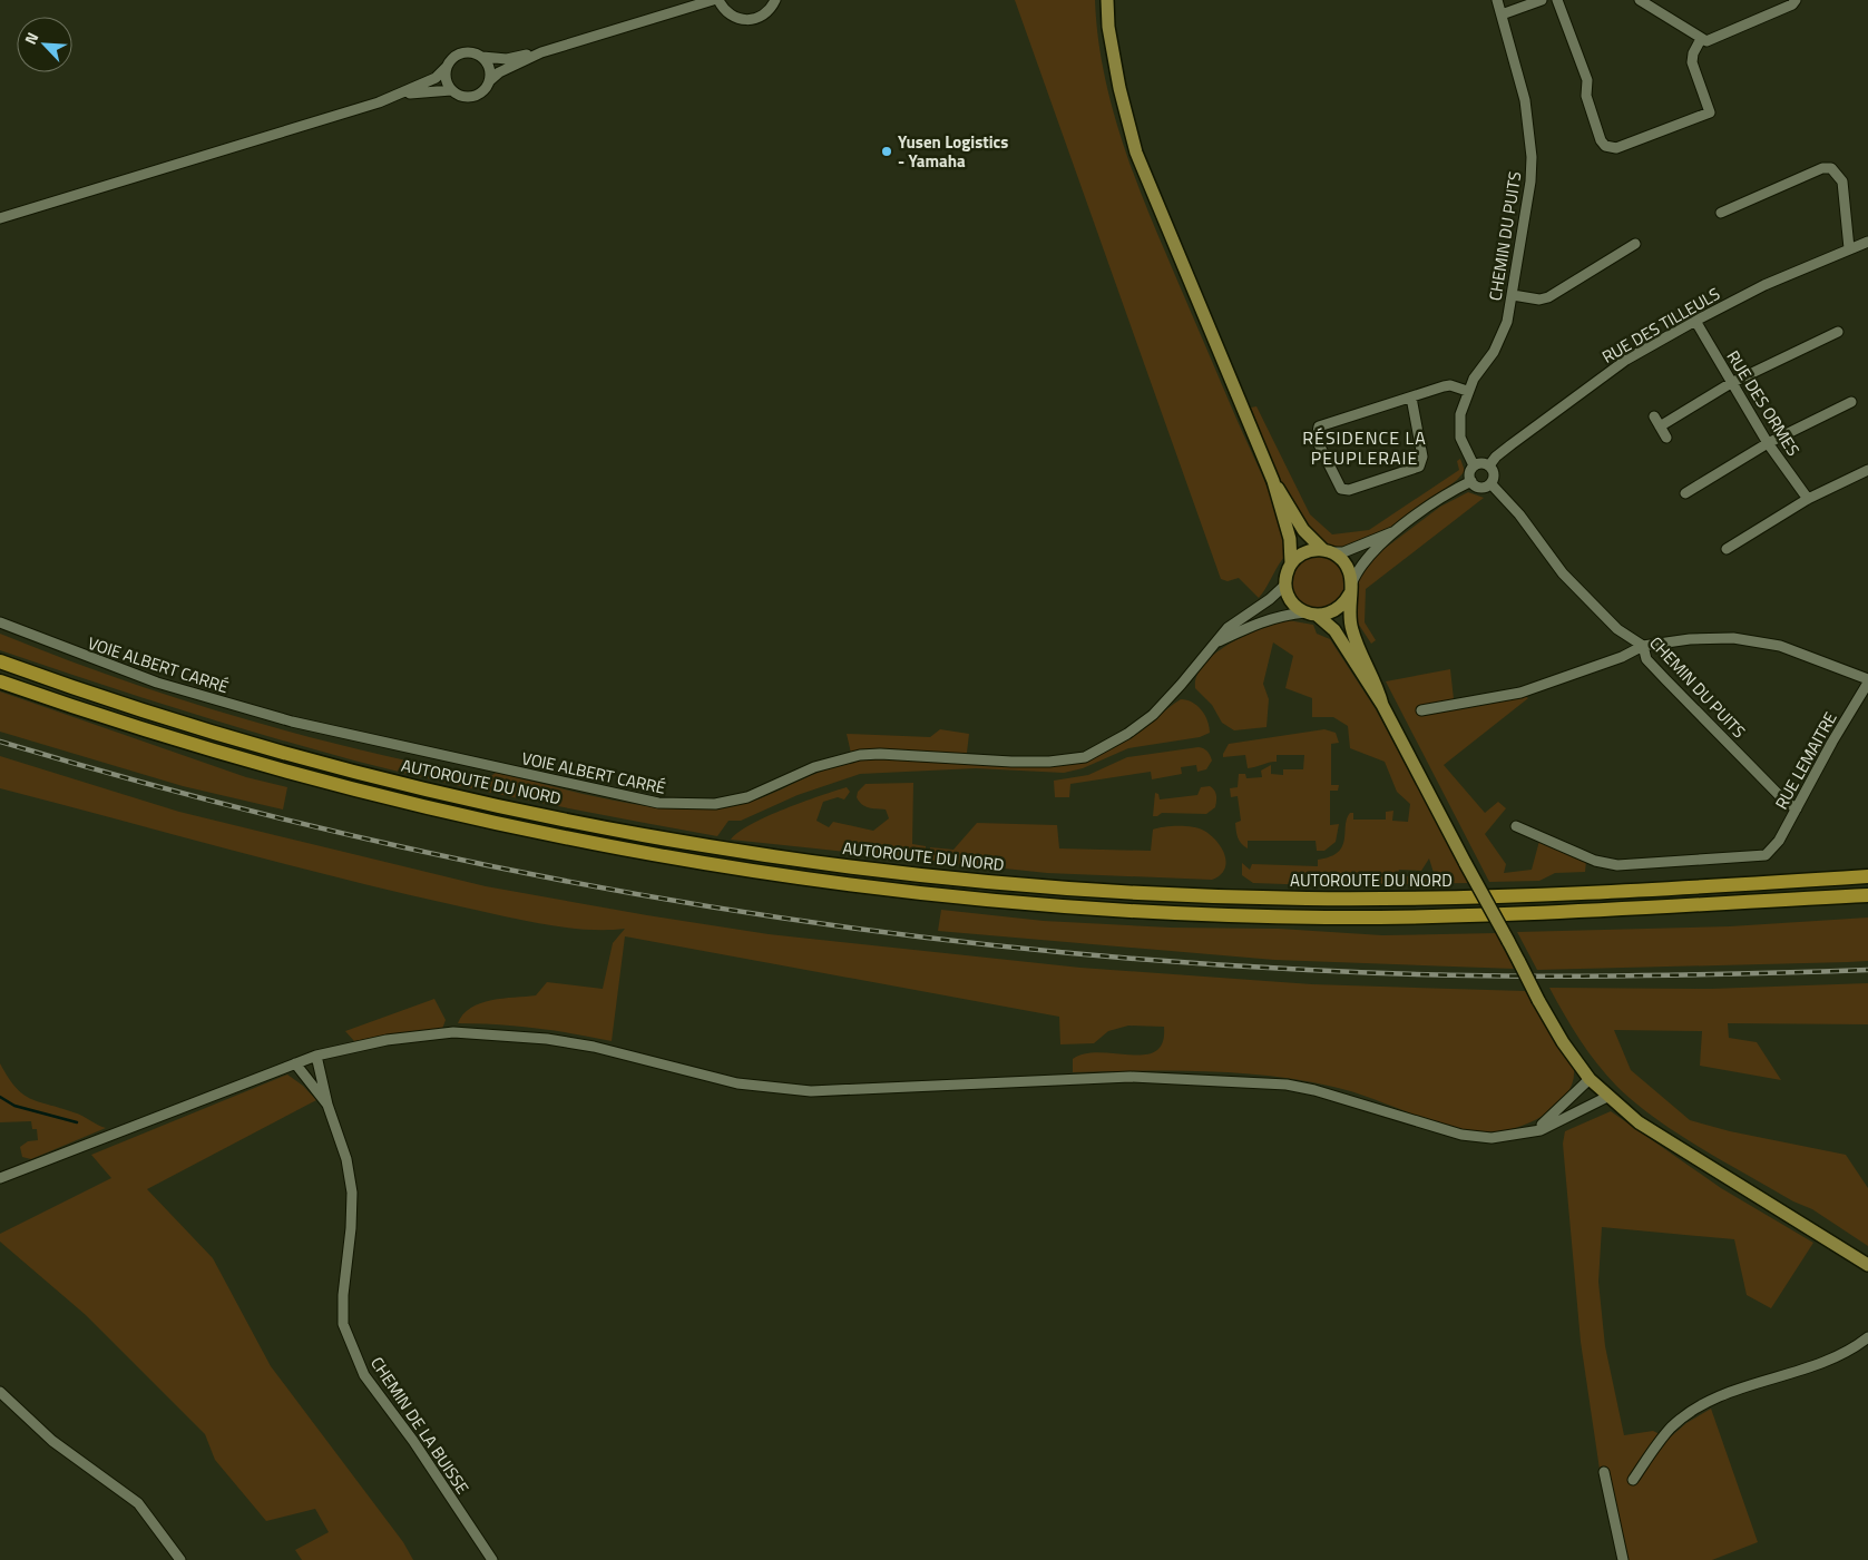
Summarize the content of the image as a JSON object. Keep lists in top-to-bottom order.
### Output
{
  "streets": {
    "highway": ["AUTOROUTE DU NORD"],
    "street": [
      "CHEMIN DU PUITS",
      "RUE DES TILLEULS",
      "RUE DES ORMES",
      "VOIE ALBERT CARRÉ",
      "RUE LEMAITRE",
      "CHEMIN DE LA BUISSE"
    ]
  },
  "crossings": [
    ["CHEMIN DU PUITS", "RUE DES TILLEULS"],
    ["CHEMIN DU PUITS", "RUE LEMAITRE"],
    ["RUE DES TILLEULS", "RUE DES ORMES"]
  ],
  "districts": ["RÉSIDENCE LA PEUPLERAIE"],
  "places": ["Yusen Logistics - Yamaha"],
  "north": "top left"
}
